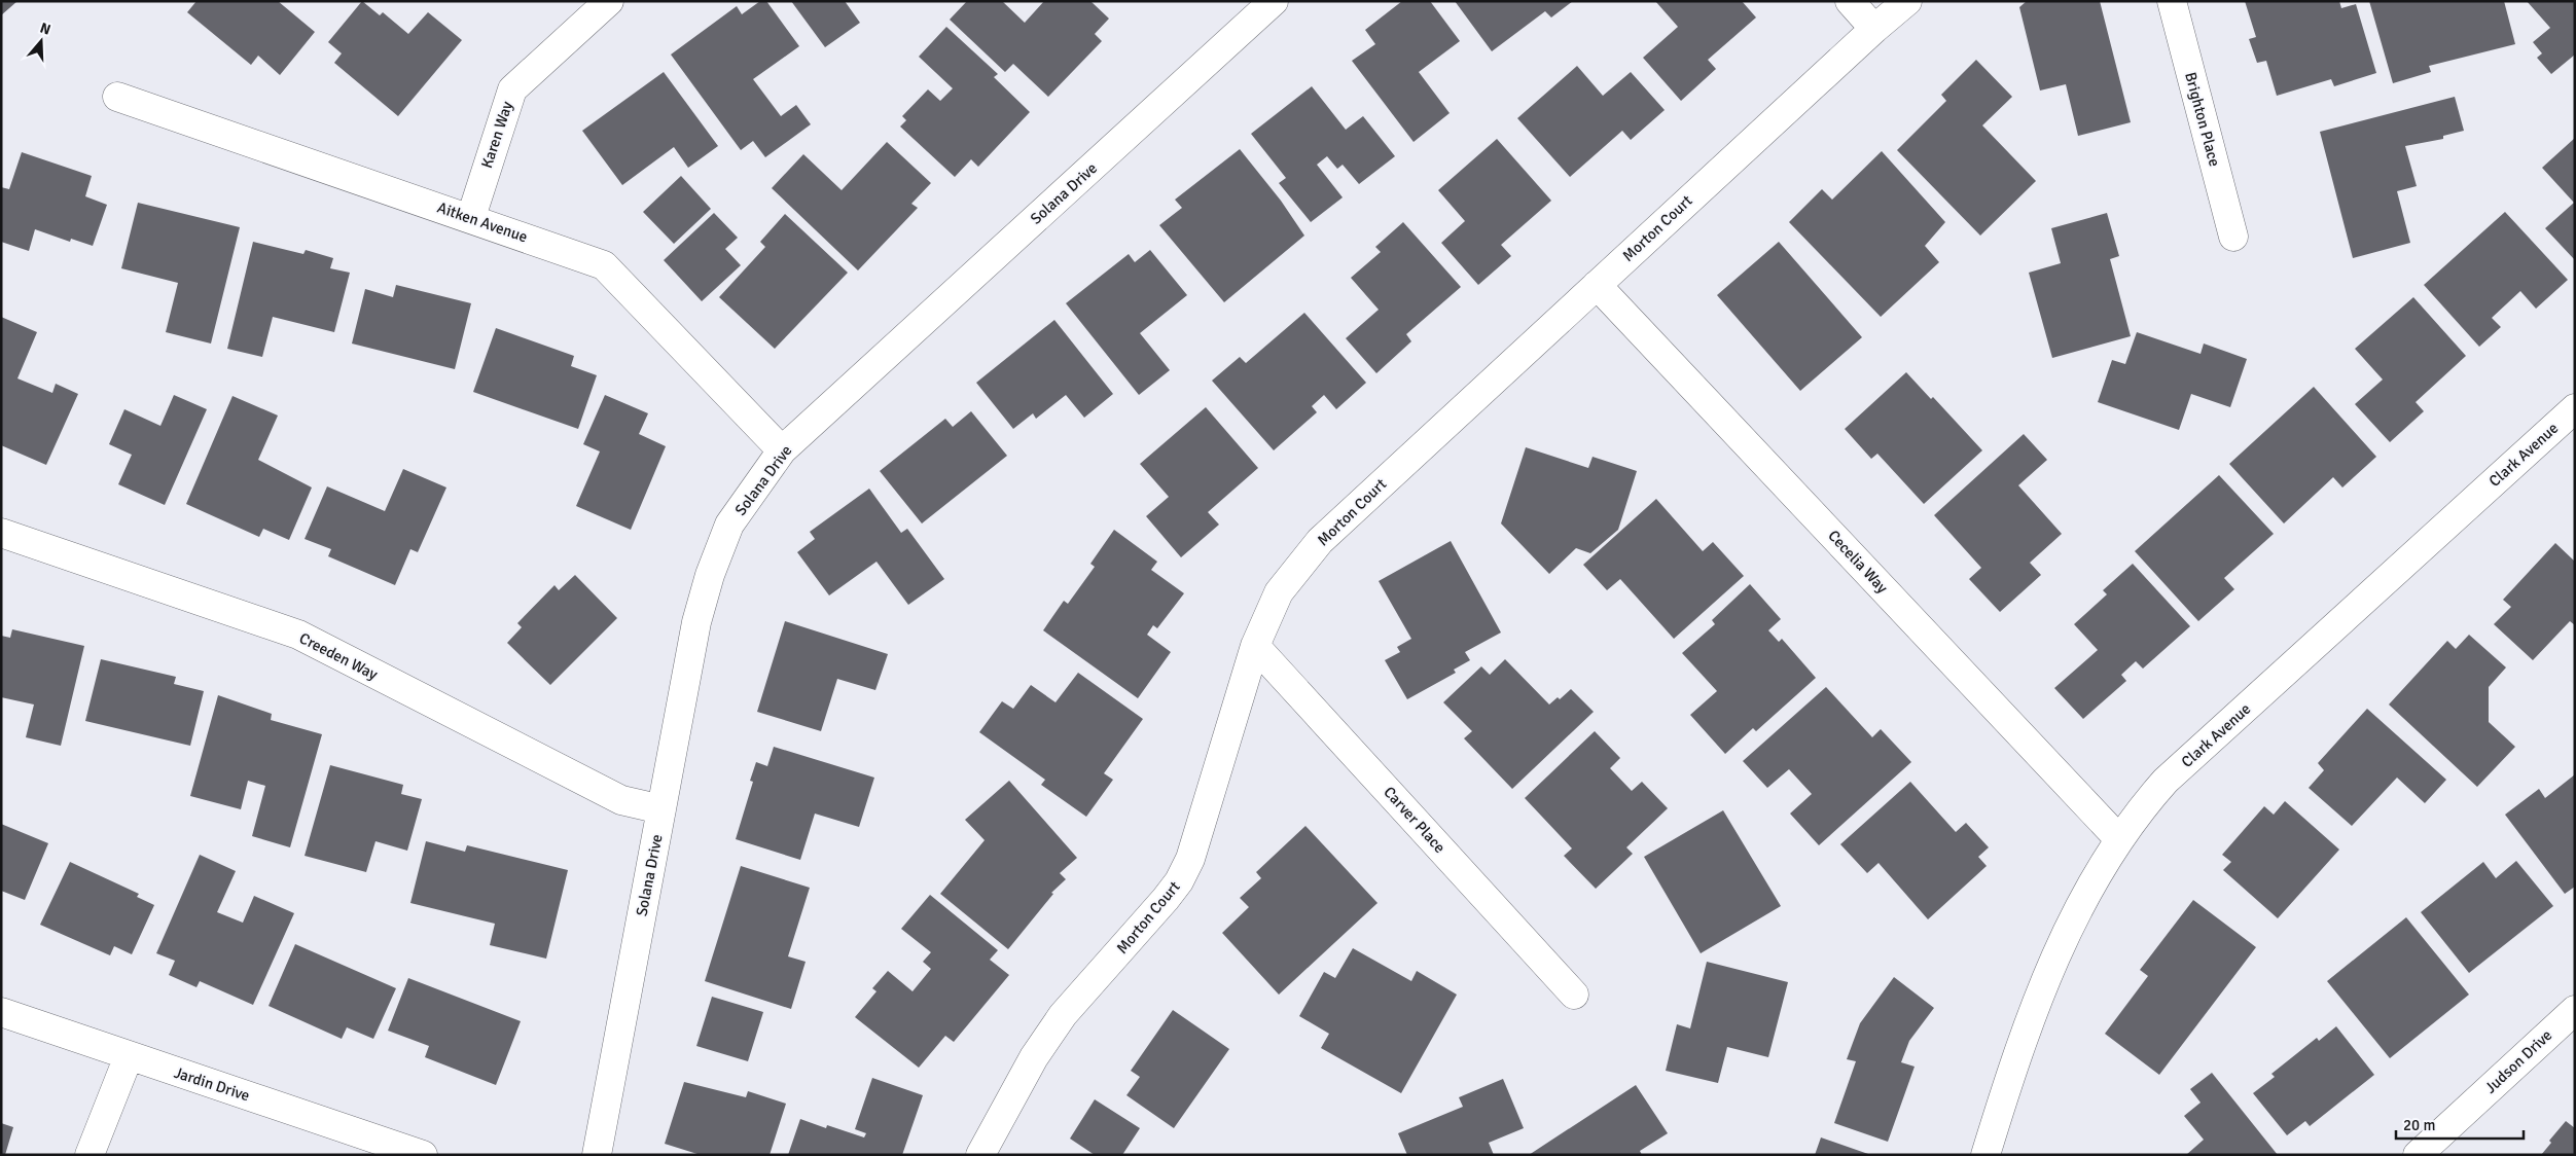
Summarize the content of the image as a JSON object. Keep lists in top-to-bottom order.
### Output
{
  "streets": {
    "street": [
      "Brighton Place",
      "Karen Way",
      "Solana Drive",
      "Aitken Avenue",
      "Morton Court",
      "Clark Avenue",
      "Cecelia Way",
      "Creeden Way",
      "Carver Place",
      "Judson Drive",
      "Jardin Drive"
    ]
  },
  "crossings": [
    ["Karen Way", "Aitken Avenue"],
    ["Solana Drive", "Aitken Avenue"],
    ["Solana Drive", "Creeden Way"],
    ["Morton Court", "Cecelia Way"],
    ["Morton Court", "Carver Place"],
    ["Clark Avenue", "Cecelia Way"]
  ],
  "scale_bar": "20 m",
  "north": "top"
}
